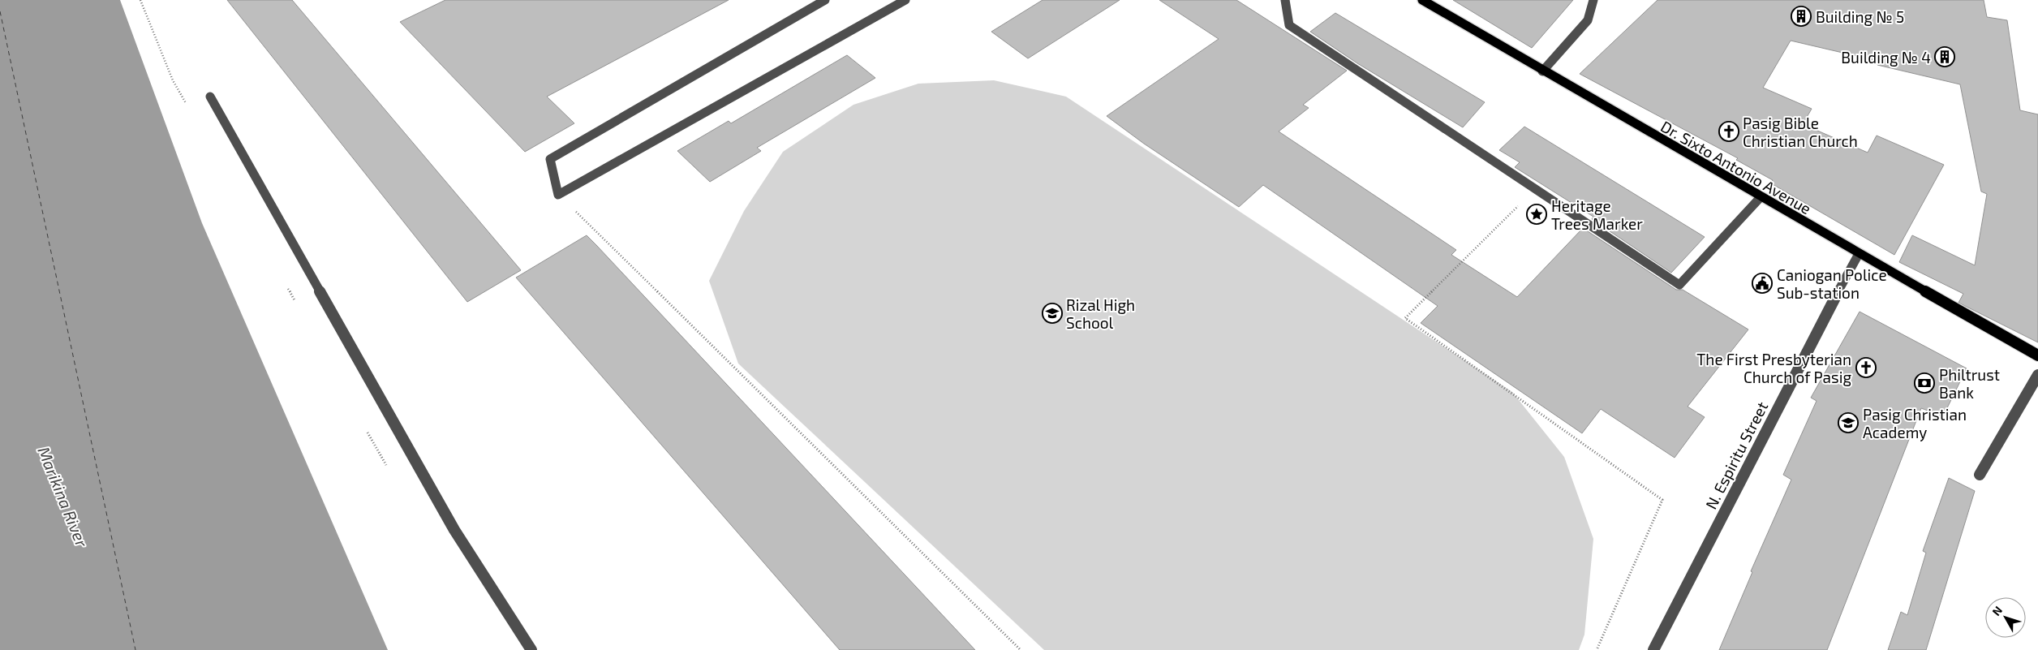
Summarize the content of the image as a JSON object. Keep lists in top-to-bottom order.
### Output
{
  "streets": {
    "main road": ["Dr. Sixto Antonio Avenue"],
    "street": ["N. Espiritu Street"]
  },
  "crossings": [
    ["Dr. Sixto Antonio Avenue", "N. Espiritu Street"]
  ],
  "water": ["Marikina River"],
  "places": {
    "building": ["Building № 5", "Building № 4"],
    "church": ["Pasig Bible Christian Church", "The First Presbyterian Church of Pasig"],
    "place": ["Heritage Trees Marker"],
    "public building": ["Caniogan Police Sub-station"],
    "school or university": ["Rizal High School", "Pasig Christian Academy"],
    "bank": ["Philtrust Bank"]
  },
  "north": "top left"
}
